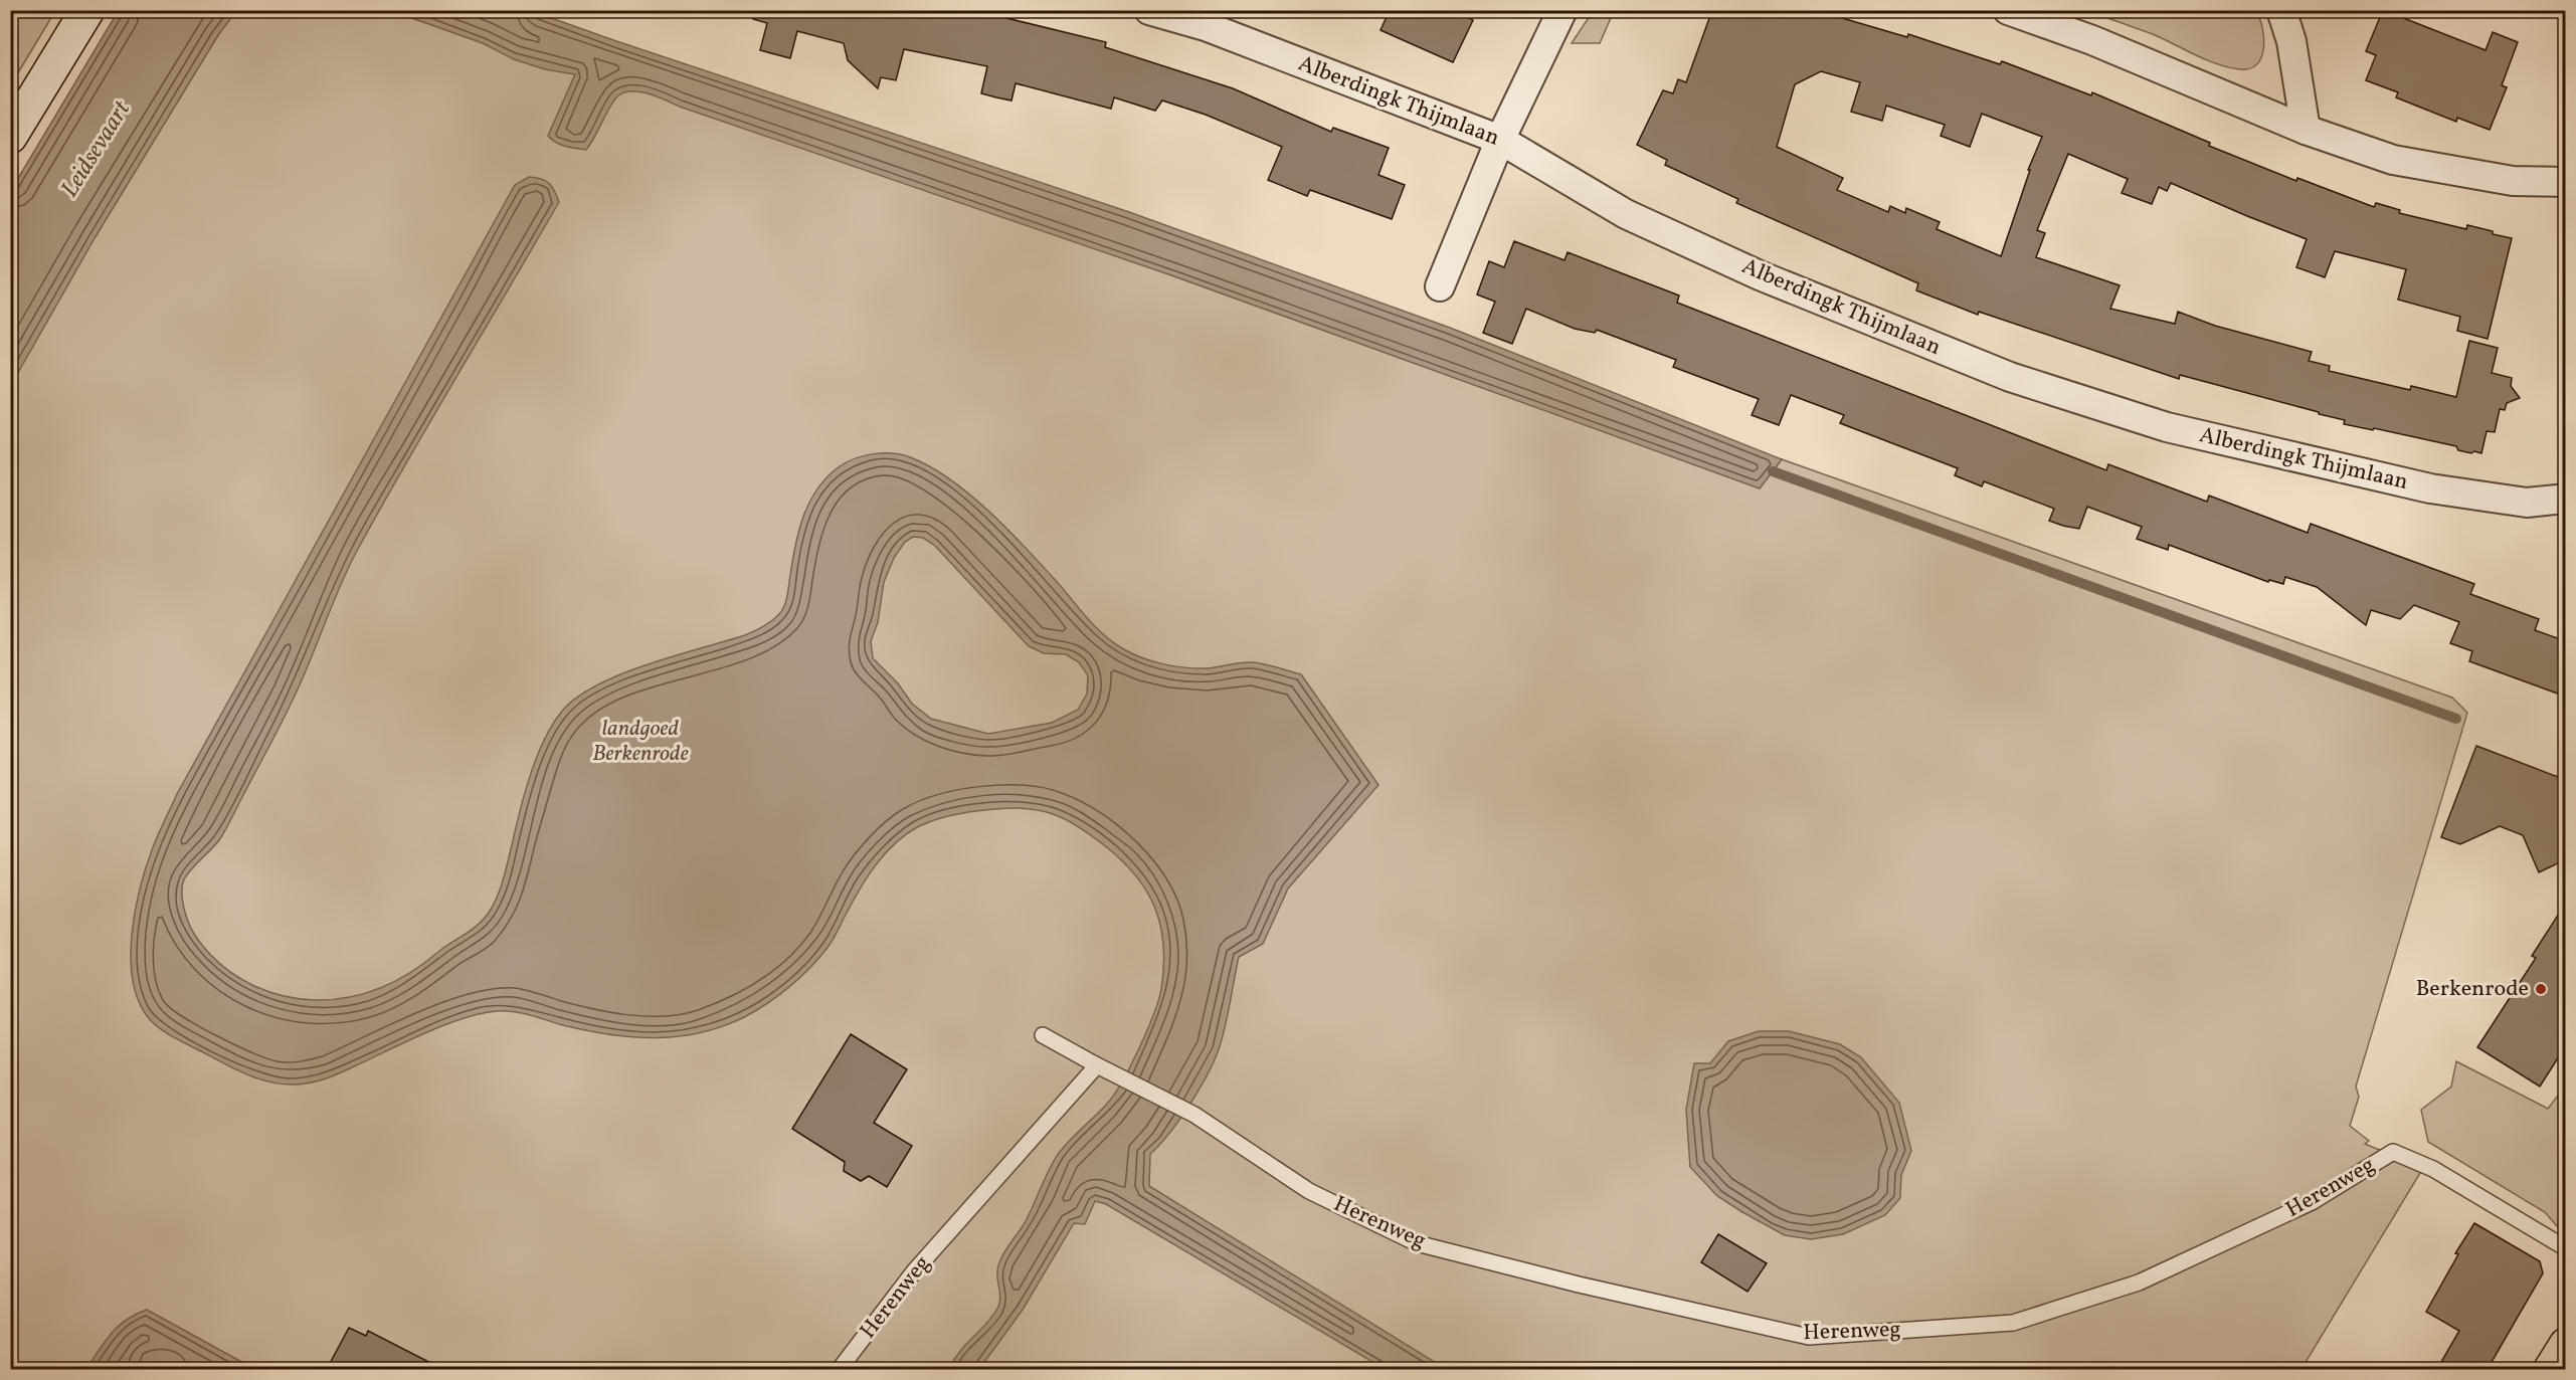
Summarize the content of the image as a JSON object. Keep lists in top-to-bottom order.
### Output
{
  "streets": {
    "street": ["Alberdingk Thijmlaan"],
    "lane": ["Herenweg"]
  },
  "water": ["Leidsevaart"],
  "parks": ["landgoed Berkenrode"],
  "places": ["Berkenrode"]
}
